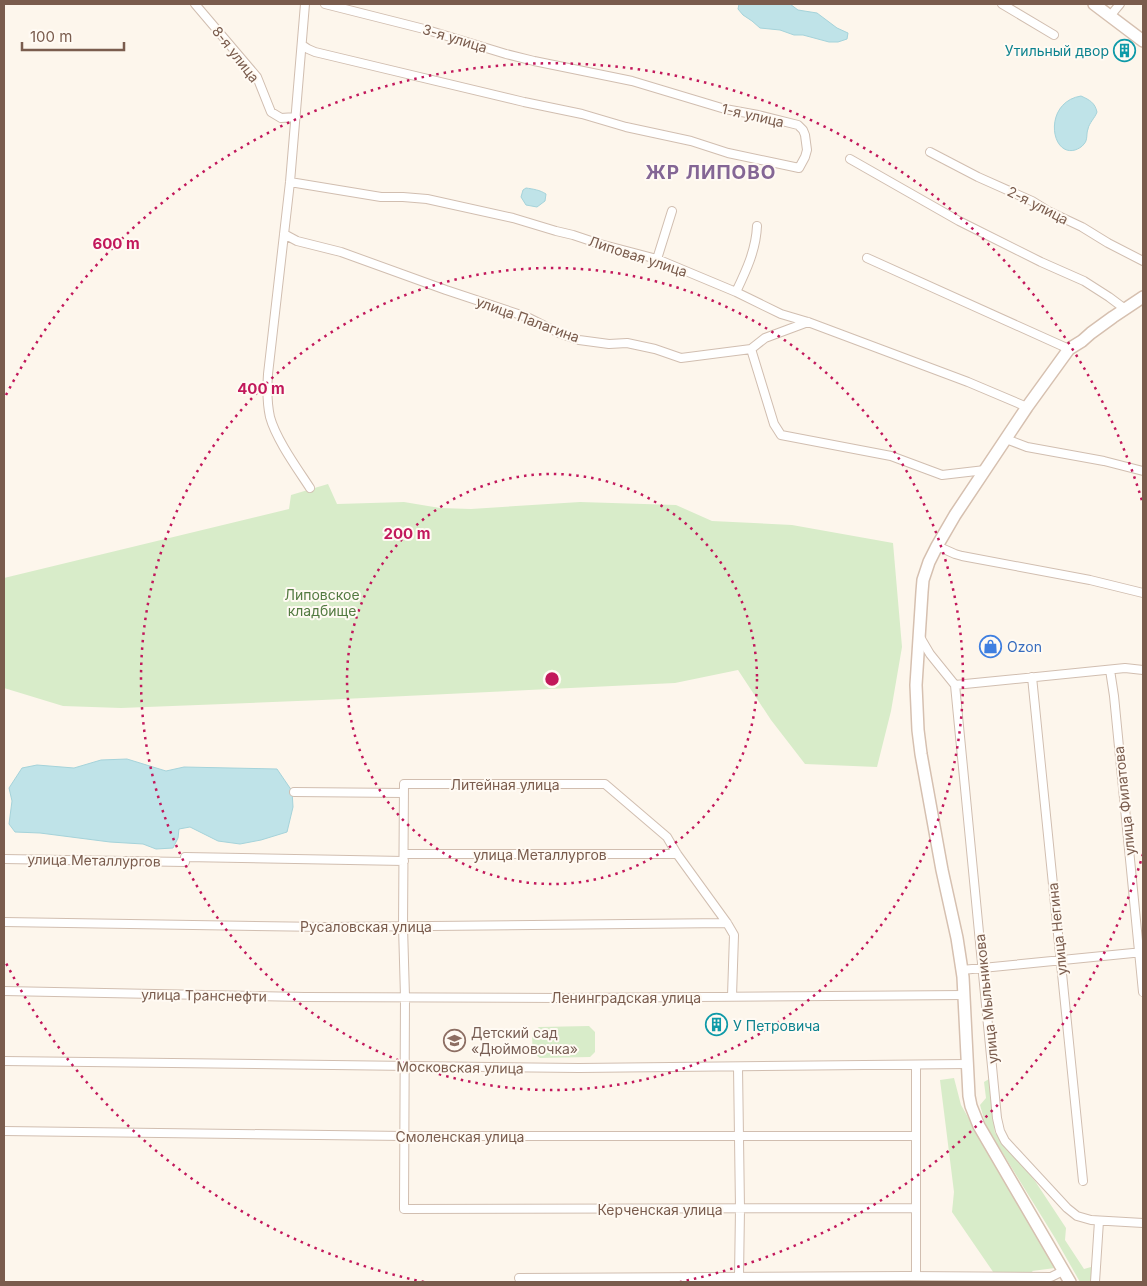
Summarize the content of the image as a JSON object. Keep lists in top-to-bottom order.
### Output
{
  "streets": {
    "street": [
      "3-я улица",
      "8-я улица",
      "1-я улица",
      "2-я улица",
      "Липовая улица",
      "улица Палагина",
      "Литейная улица",
      "улица Филатова",
      "улица Металлургов",
      "Русаловская улица",
      "улица Негина",
      "улица Транснефти",
      "Ленинградская улица",
      "улица Мыльникова",
      "Московская улица",
      "Смоленская улица",
      "Керченская улица"
    ]
  },
  "crossings": [
    ["3-я улица", "1-я улица"],
    ["Липовая улица", "улица Палагина"],
    ["Литейная улица", "улица Металлургов"],
    ["улица Транснефти", "Ленинградская улица"],
    ["Смоленская улица", "Керченская улица"]
  ],
  "districts": ["ЖР ЛИПОВО"],
  "parks": ["Липовское кладбище"],
  "places": {
    "building": ["Утильный двор", "У Петровича"],
    "shop": ["Ozon"],
    "school or university": ["Детский сад «Дюймовочка»"]
  },
  "scale_bar": "100 m",
  "rings": ["600 m", "400 m", "200 m"]
}
